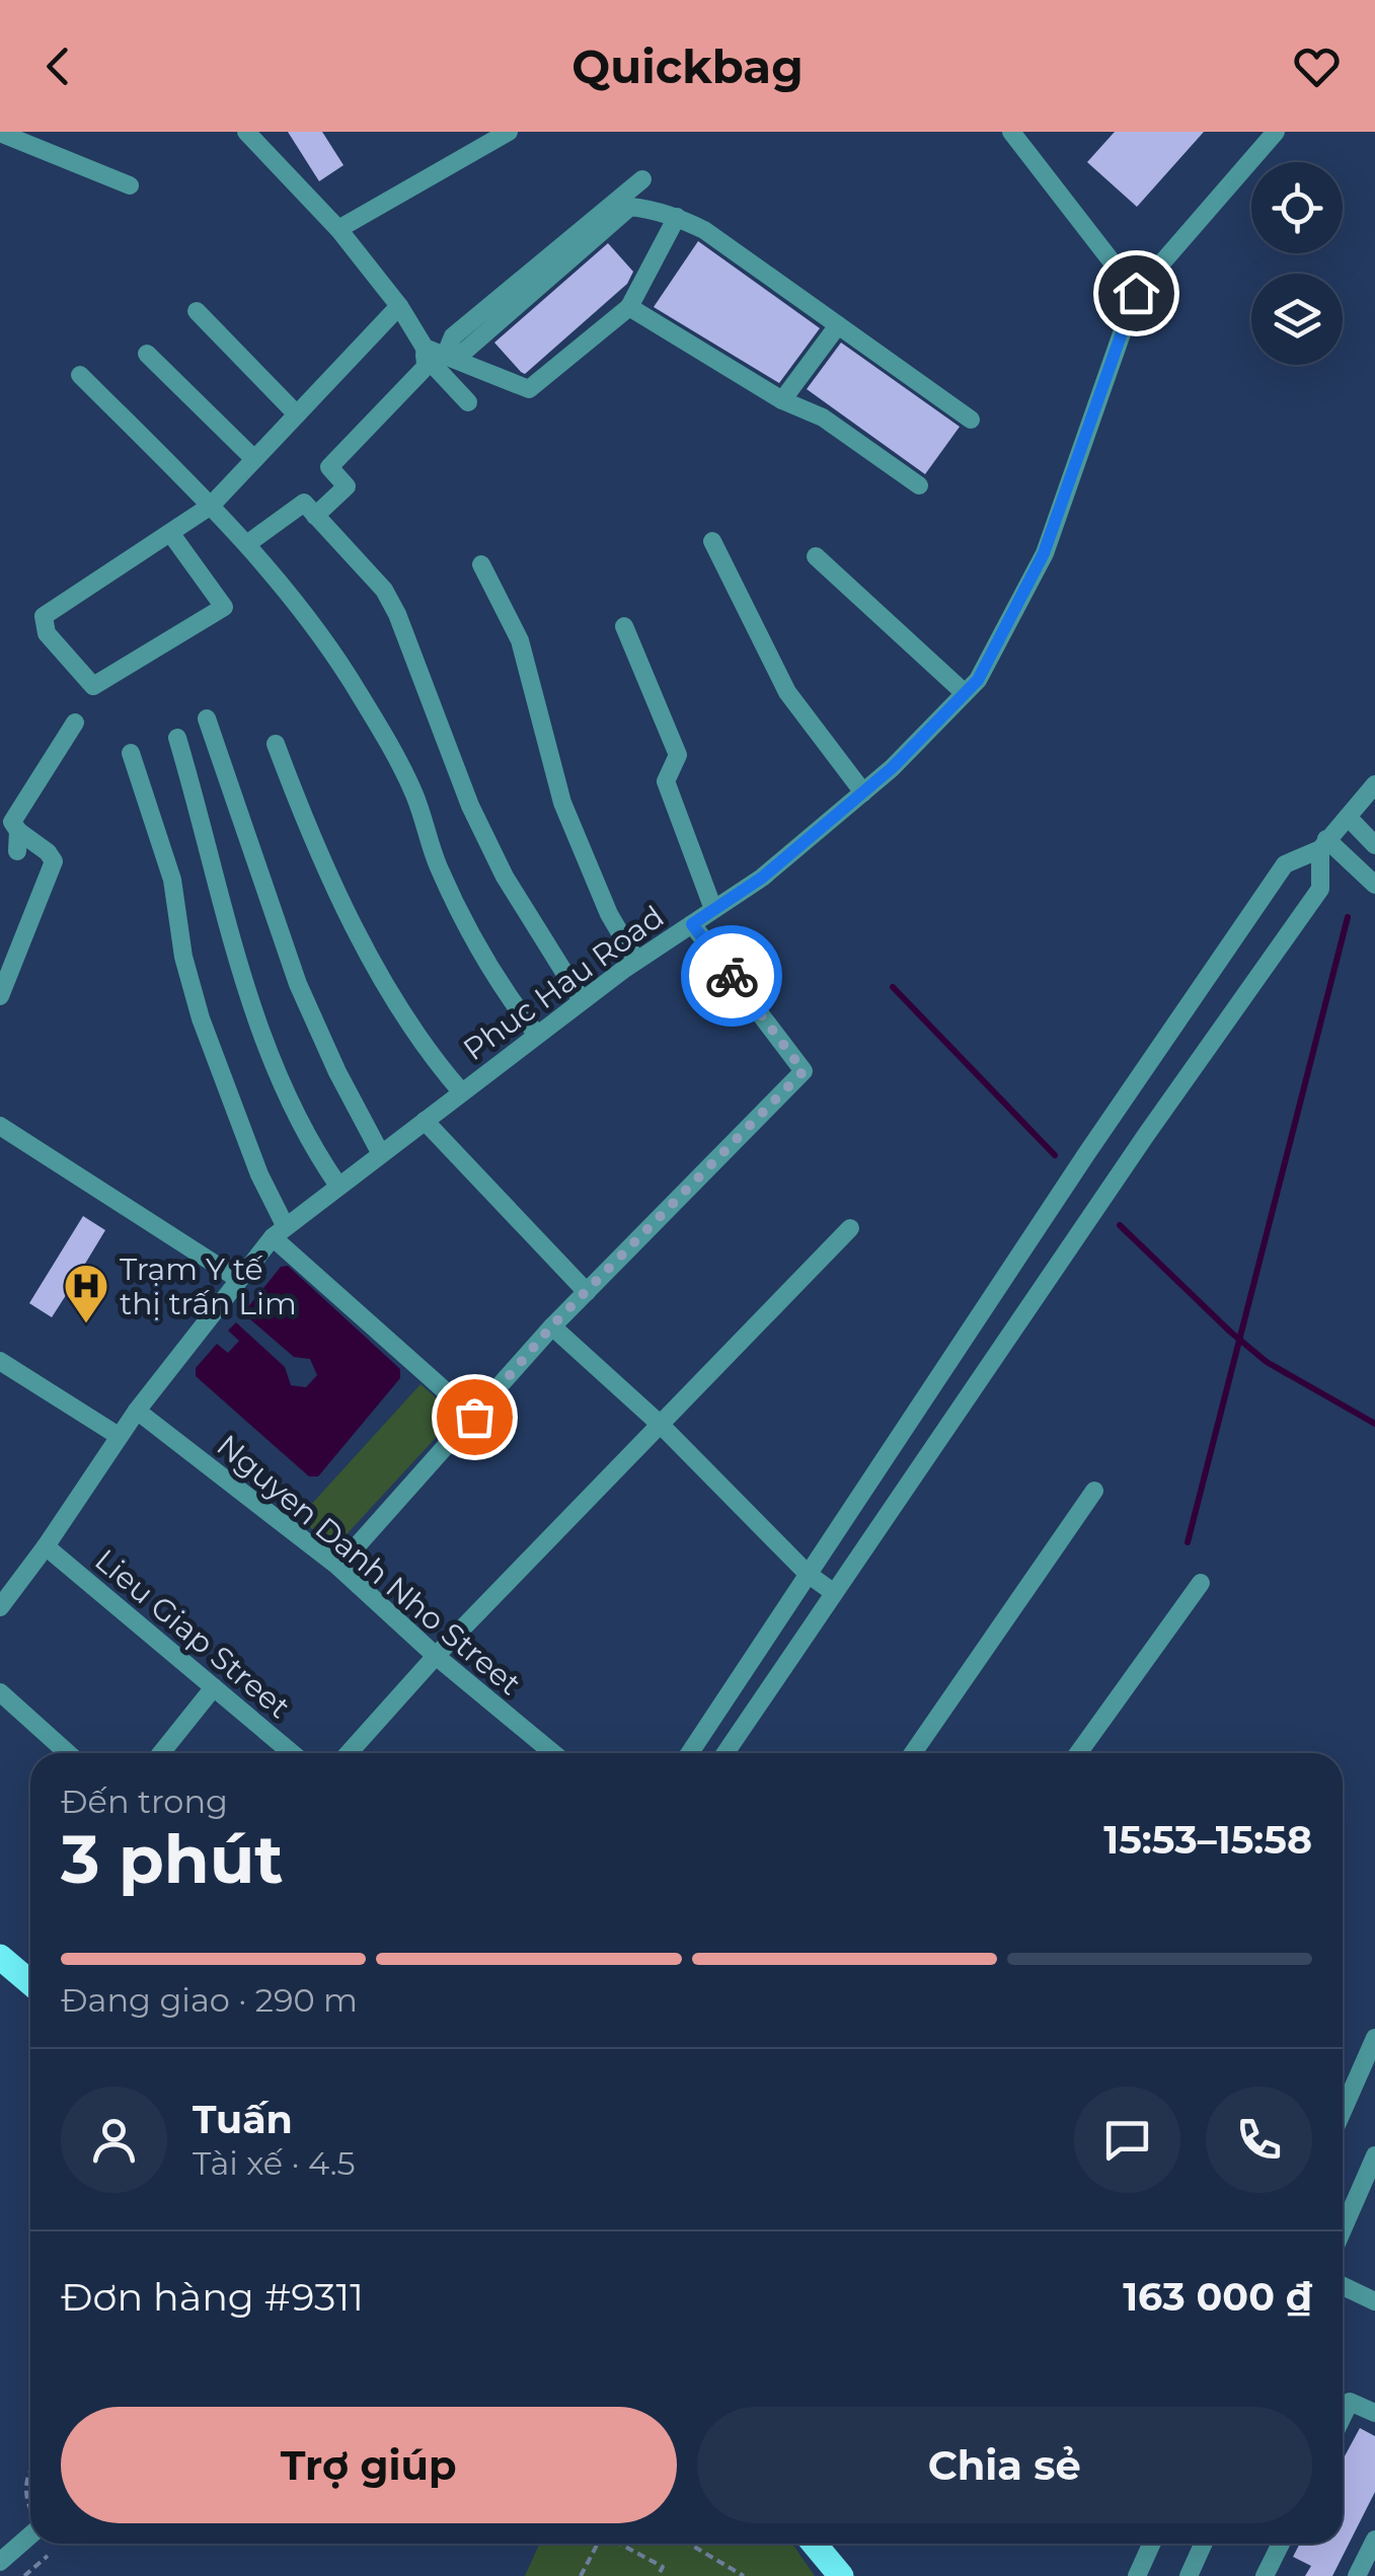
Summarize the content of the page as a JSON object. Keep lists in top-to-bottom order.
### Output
{
  "streets": {
    "street": ["Phuc Hau Road", "Nguyen Danh Nho Street", "Lieu Giap Street"]
  },
  "crossings": [
    ["Phuc Hau Road", "Nguyen Danh Nho Street"],
    ["Phuc Hau Road", "Lieu Giap Street"]
  ],
  "places": {
    "hospital": ["Trạm Y tế thị trấn Lim"]
  },
  "page": {
    "header": "Quickbag",
    "heading": ["3 phút", "Đến trong", "15:53–15:58"],
    "panel": [
      "Tuấn",
      "Tài xế · 4.5",
      "Đơn hàng #9311",
      "163 000 ₫"
    ],
    "bar": "Đang giao · 290 m",
    "buttons": ["Trợ giúp", "Chia sẻ"]
  }
}
